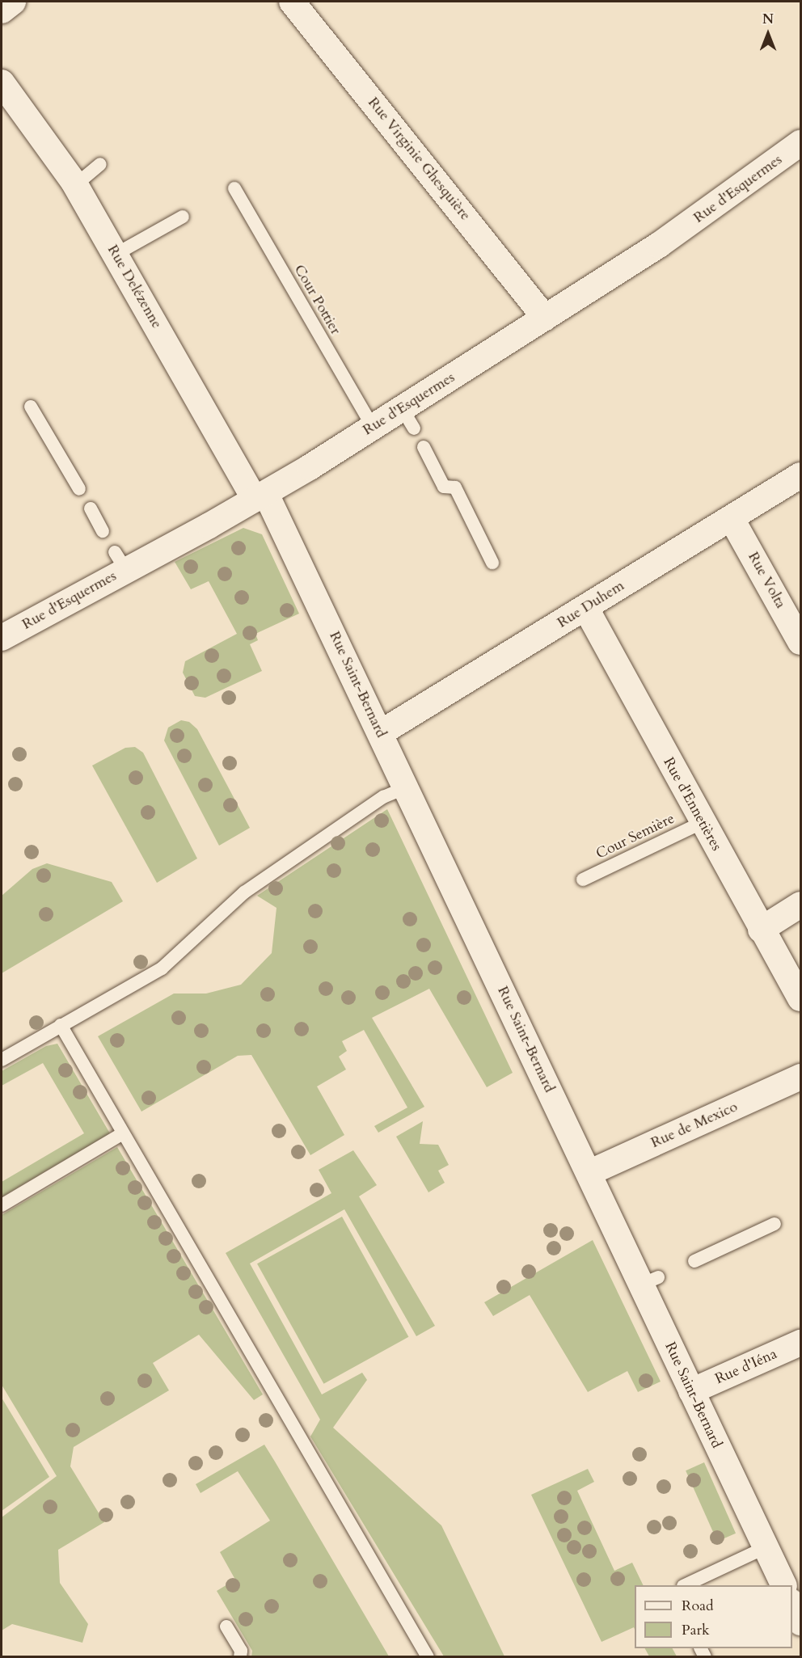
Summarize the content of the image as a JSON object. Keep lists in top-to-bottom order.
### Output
{
  "streets": {
    "street": [
      "Rue Virginie Ghesquière",
      "Rue d'Esquermes",
      "Rue Delézenne",
      "Rue Volta",
      "Rue Duhem",
      "Rue Saint-Bernard",
      "Rue d'Ennetières",
      "Rue de Mexico",
      "Rue d'Iéna"
    ],
    "lane": ["Cour Pottier", "Cour Semière"]
  },
  "crossings": [
    ["Rue Virginie Ghesquière", "Rue d'Esquermes"],
    ["Rue d'Esquermes", "Rue Delézenne"],
    ["Rue d'Esquermes", "Cour Pottier"],
    ["Rue d'Esquermes", "Rue Saint-Bernard"],
    ["Rue Delézenne", "Rue Saint-Bernard"],
    ["Rue Volta", "Rue Duhem"],
    ["Rue Duhem", "Rue Saint-Bernard"],
    ["Rue Duhem", "Rue d'Ennetières"],
    ["Rue Saint-Bernard", "Rue de Mexico"],
    ["Rue Saint-Bernard", "Rue d'Iéna"],
    ["Rue d'Ennetières", "Cour Semière"]
  ],
  "legend": ["Road", "Park"],
  "north": "top"
}
